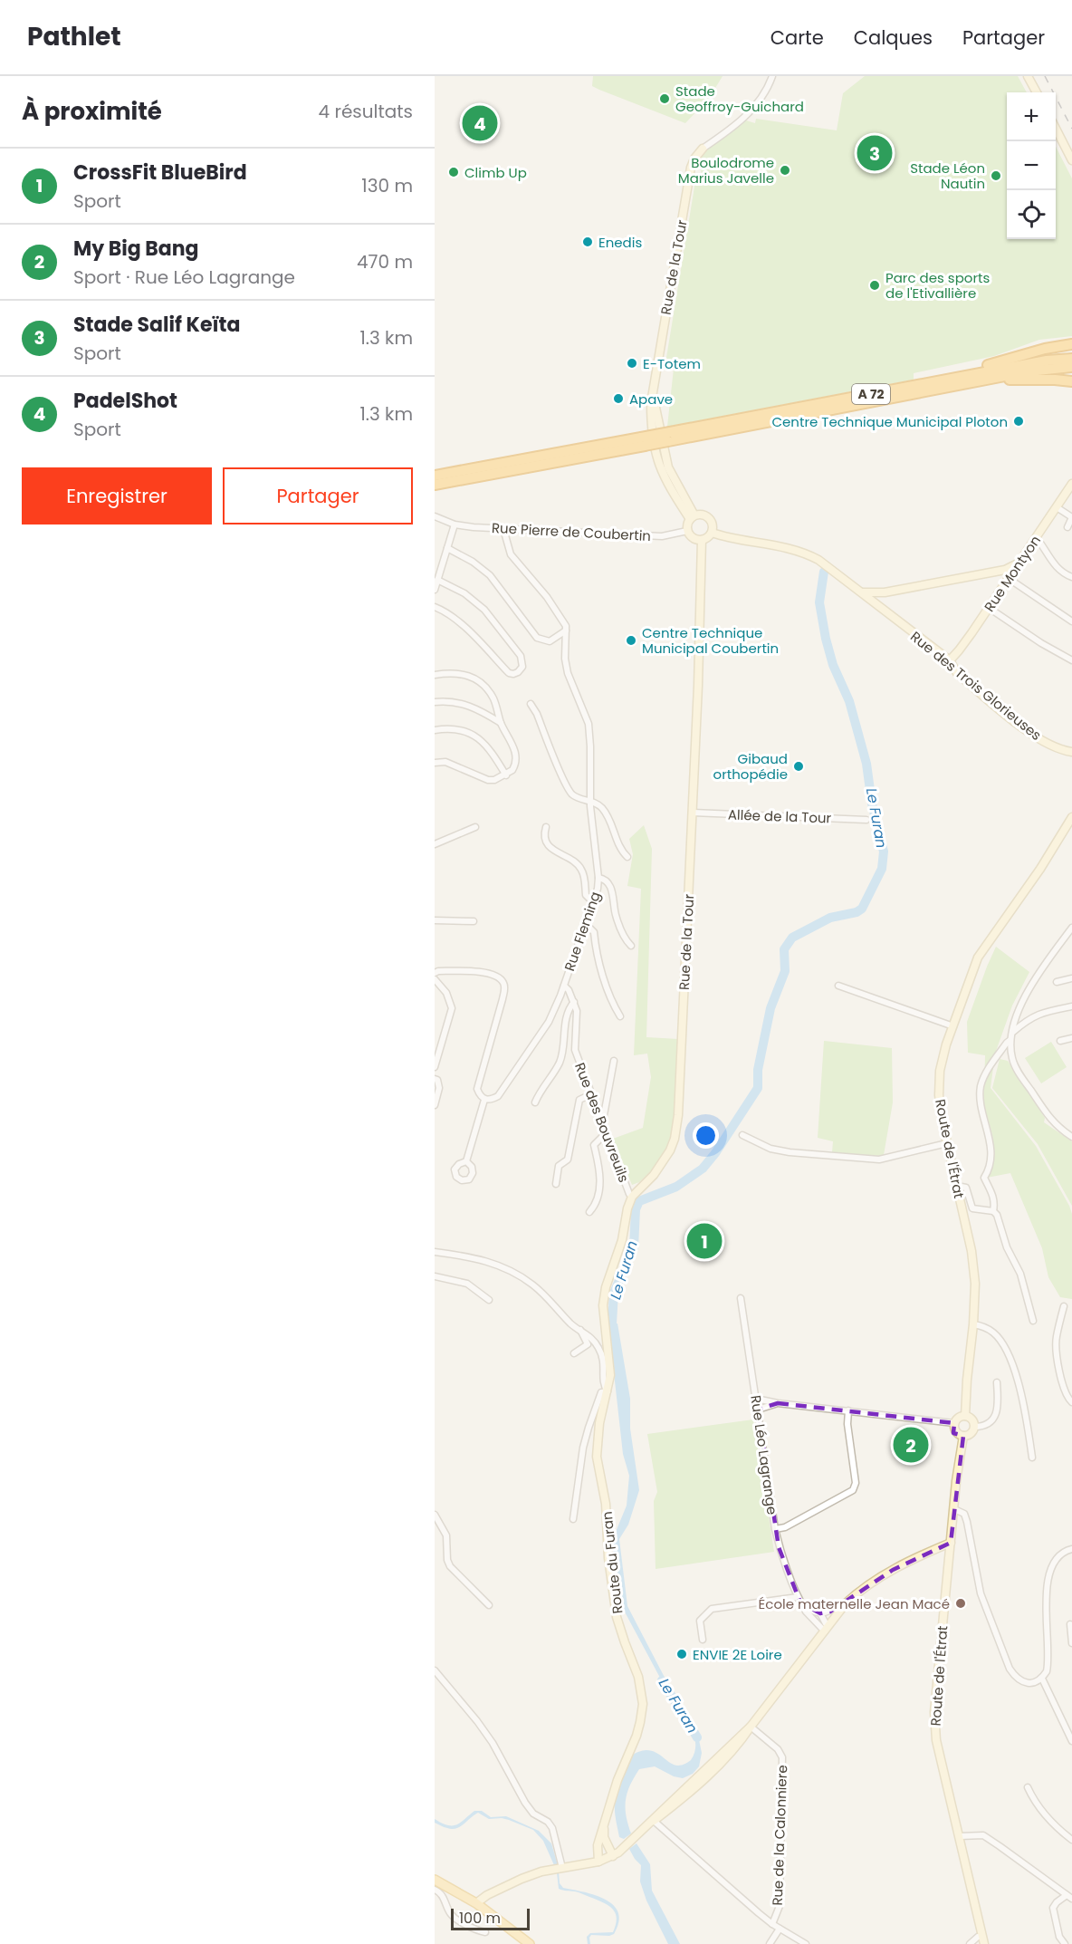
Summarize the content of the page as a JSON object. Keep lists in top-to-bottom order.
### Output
{
  "streets": {
    "highway": ["A 72"],
    "main road": [
      "Rue de la Tour",
      "Rue Montyon",
      "Rue des Trois Glorieuses",
      "Route de l'Étrat",
      "Route du Furan"
    ],
    "street": [
      "Rue Pierre de Coubertin",
      "Allée de la Tour",
      "Rue Fleming",
      "Rue des Bouvreuils",
      "Rue Léo Lagrange",
      "Rue de la Calonniere"
    ]
  },
  "crossings": [
    ["Rue de la Tour", "Rue Pierre de Coubertin"],
    ["Rue de la Tour", "Rue des Trois Glorieuses"],
    ["Rue de la Tour", "Allée de la Tour"],
    ["Rue de la Tour", "Rue des Bouvreuils"],
    ["Rue de la Tour", "Route du Furan"],
    ["Rue Pierre de Coubertin", "Rue des Trois Glorieuses"],
    ["Rue Montyon", "Rue des Trois Glorieuses"],
    ["Route de l'Étrat", "Rue Léo Lagrange"]
  ],
  "water": ["Le Furan"],
  "places": [
    "Stade Geoffroy-Guichard",
    "Boulodrome Marius Javelle",
    "Climb Up",
    "Stade Léon Nautin",
    "Enedis",
    "Parc des sports de l'Etivallière",
    "E-Totem",
    "Apave",
    "Centre Technique Municipal Ploton",
    "Centre Technique Municipal Coubertin",
    "Gibaud orthopédie",
    "École maternelle Jean Macé",
    "ENVIE 2E Loire"
  ],
  "scale_bar": "100 m",
  "page": {
    "header": "Pathlet",
    "nav": ["Carte", "Calques", "Partager"],
    "heading": ["À proximité", "4 résultats"],
    "map_buttons": ["+", "−"],
    "pins": [
      "4",
      "3",
      "1",
      "2"
    ],
    "list": [
      {
        "mark": "1",
        "name": "CrossFit BlueBird",
        "note": "Sport",
        "value": "130 m"
      },
      {
        "mark": "2",
        "name": "My Big Bang",
        "note": "Sport · Rue Léo Lagrange",
        "value": "470 m"
      },
      {
        "mark": "3",
        "name": "Stade Salif Keïta",
        "note": "Sport",
        "value": "1.3 km"
      },
      {
        "mark": "4",
        "name": "PadelShot",
        "note": "Sport",
        "value": "1.3 km"
      }
    ],
    "buttons": ["Enregistrer", "Partager"],
    "scale": "100 m"
  }
}
